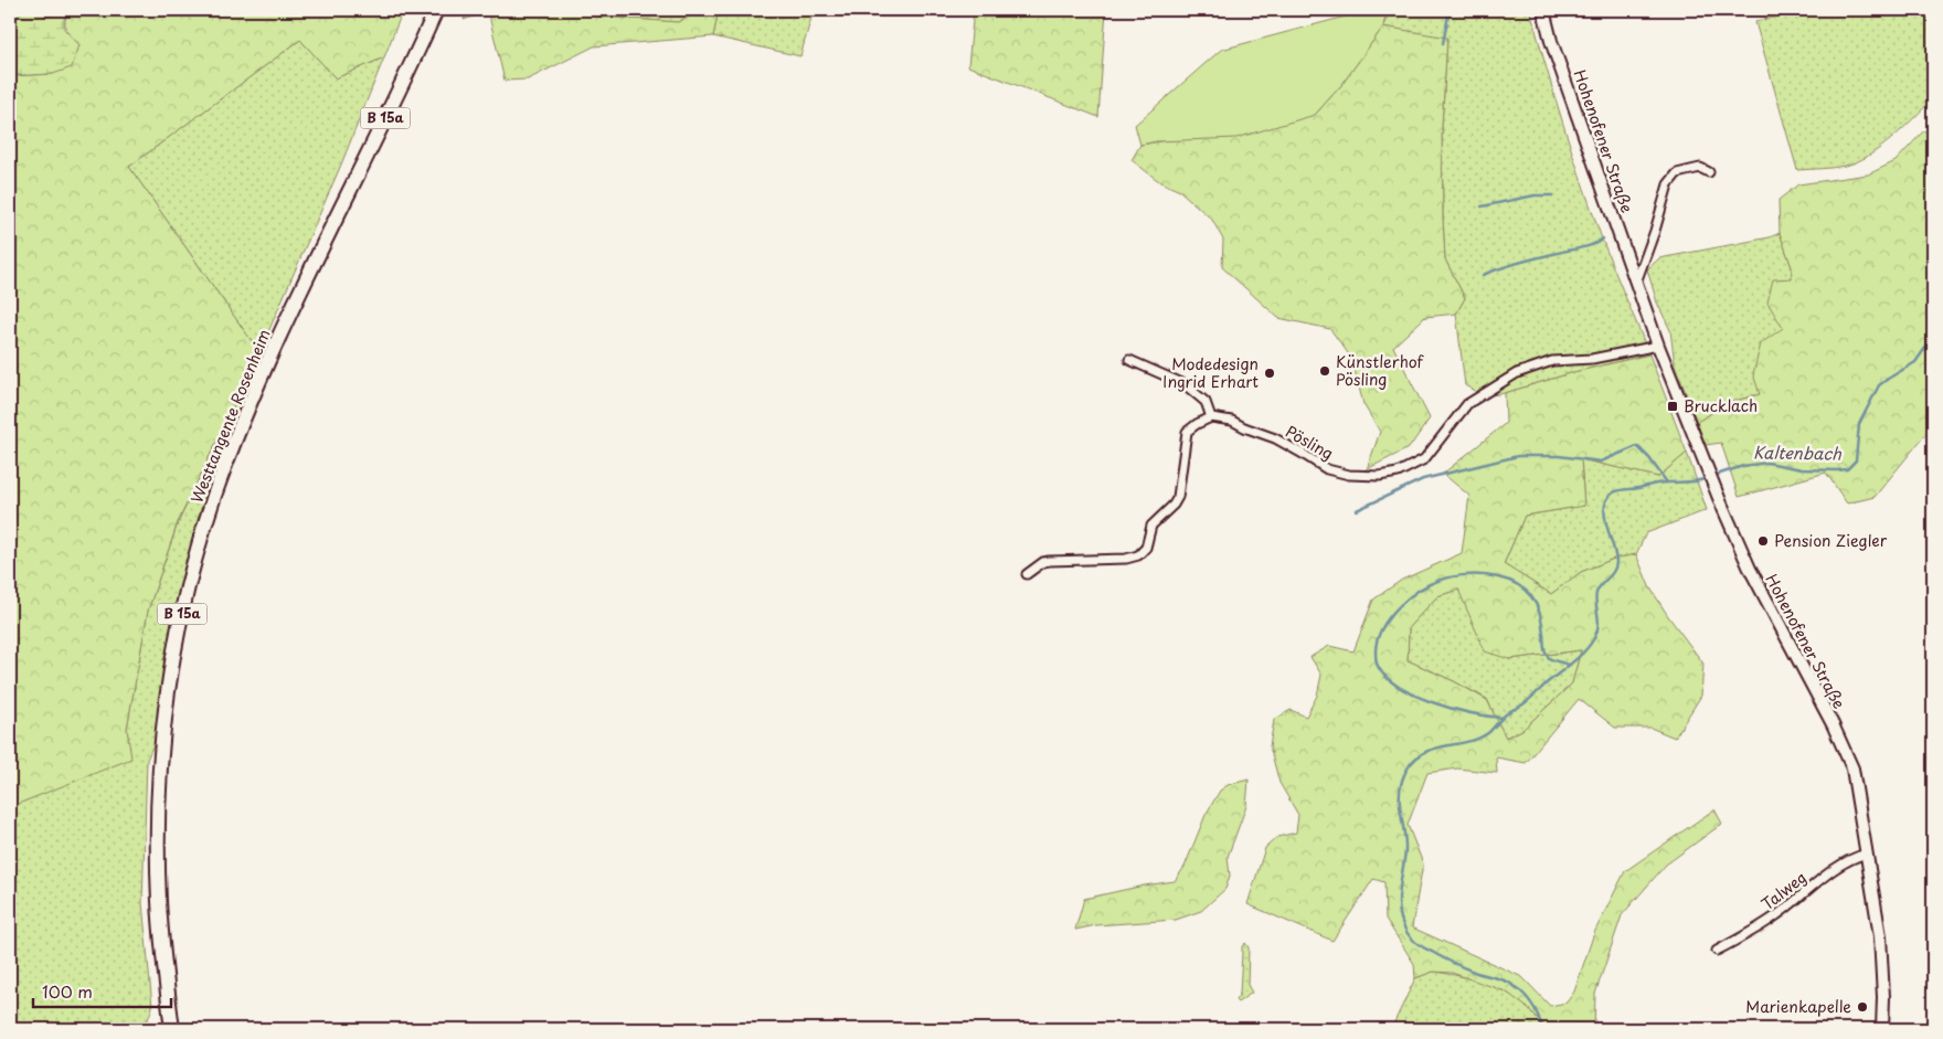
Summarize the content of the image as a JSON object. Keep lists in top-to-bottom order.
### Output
{
  "streets": {
    "highway": ["B 15a", "Westtangente Rosenheim"],
    "main road": ["Hohenofener Straße"],
    "street": ["Pösling", "Talweg"]
  },
  "crossings": [
    ["Hohenofener Straße", "Pösling"],
    ["Hohenofener Straße", "Talweg"]
  ],
  "water": ["Kaltenbach"],
  "places": {
    "other": [
      "Künstlerhof Pösling",
      "Modedesign Ingrid Erhart",
      "Pension Ziegler",
      "Marienkapelle"
    ],
    "transit": ["Brucklach"]
  },
  "scale_bar": "100 m"
}
